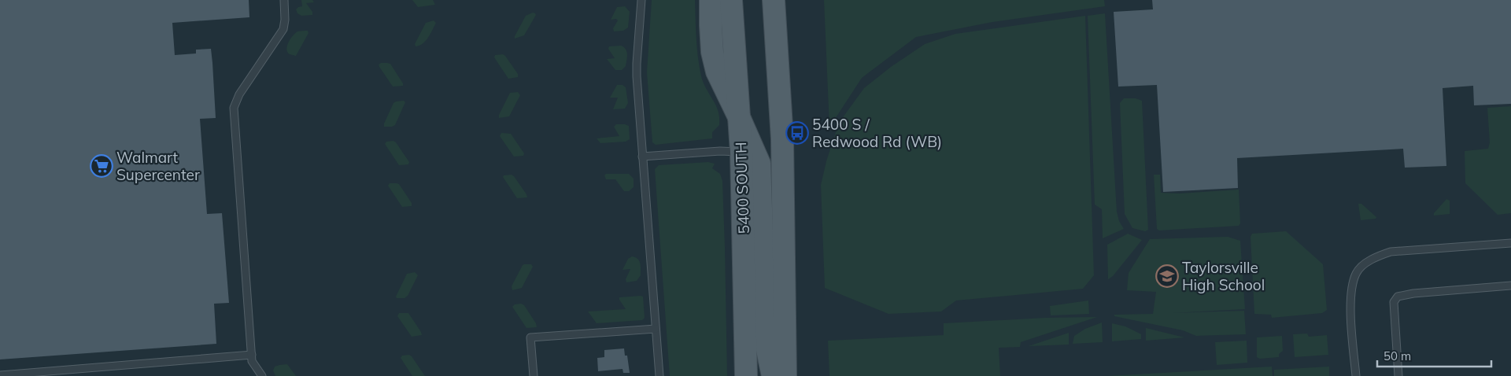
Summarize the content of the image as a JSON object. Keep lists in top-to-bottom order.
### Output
{
  "streets": {
    "main road": ["5400 SOUTH"]
  },
  "places": {
    "bus stop": ["5400 S / Redwood Rd (WB)"],
    "supermarket": ["Walmart Supercenter"],
    "school or university": ["Taylorsville High School"]
  },
  "scale_bar": "50 m"
}
